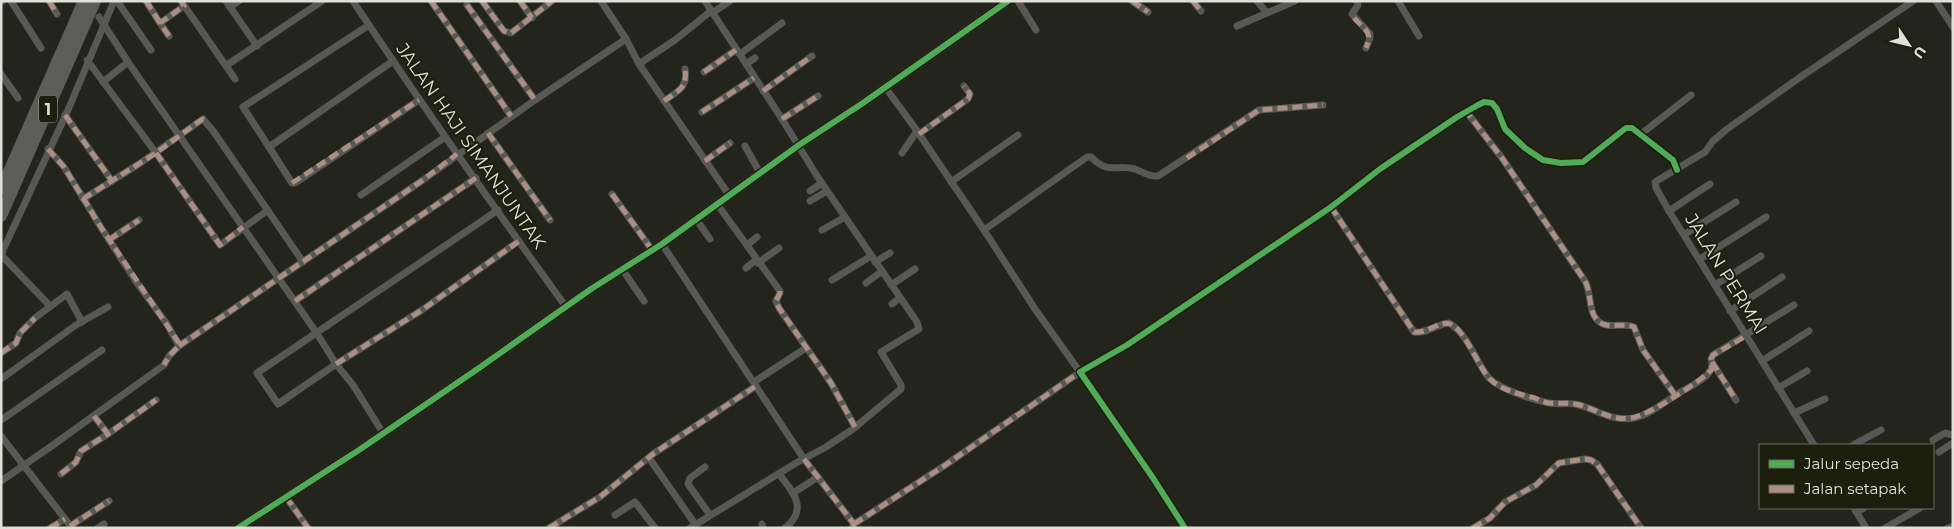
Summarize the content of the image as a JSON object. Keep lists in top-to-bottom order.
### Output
{
  "streets": {
    "highway": ["1"],
    "street": ["JALAN HAJI SIMANJUNTAK", "JALAN PERMAI"]
  },
  "legend": ["Jalur sepeda", "Jalan setapak"],
  "north": "bottom right"
}
